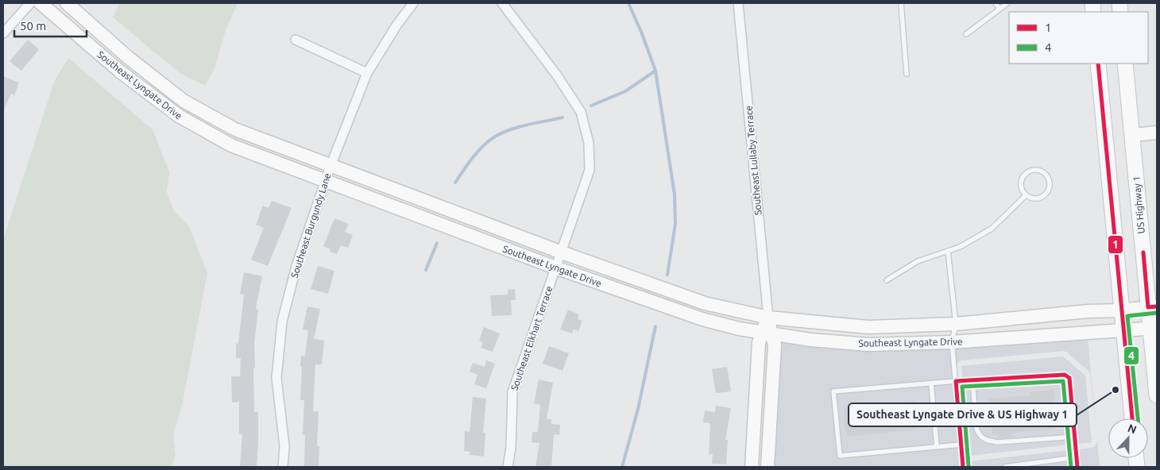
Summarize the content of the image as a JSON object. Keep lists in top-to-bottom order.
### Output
{
  "streets": {
    "main road": ["US Highway 1"],
    "street": [
      "Southeast Lyngate Drive",
      "Southeast Lullaby Terrace",
      "Southeast Burgundy Lane",
      "Southeast Elkhart Terrace"
    ]
  },
  "crossings": [
    ["Southeast Lyngate Drive", "Southeast Lullaby Terrace"],
    ["Southeast Lyngate Drive", "US Highway 1"],
    ["Southeast Lyngate Drive", "Southeast Burgundy Lane"],
    ["Southeast Lyngate Drive", "Southeast Elkhart Terrace"]
  ],
  "places": ["Southeast Lyngate Drive & US Highway 1"],
  "lines": ["transit line 1", "transit line 4"],
  "legend": ["1", "4"],
  "scale_bar": "50 m",
  "north": "top"
}
